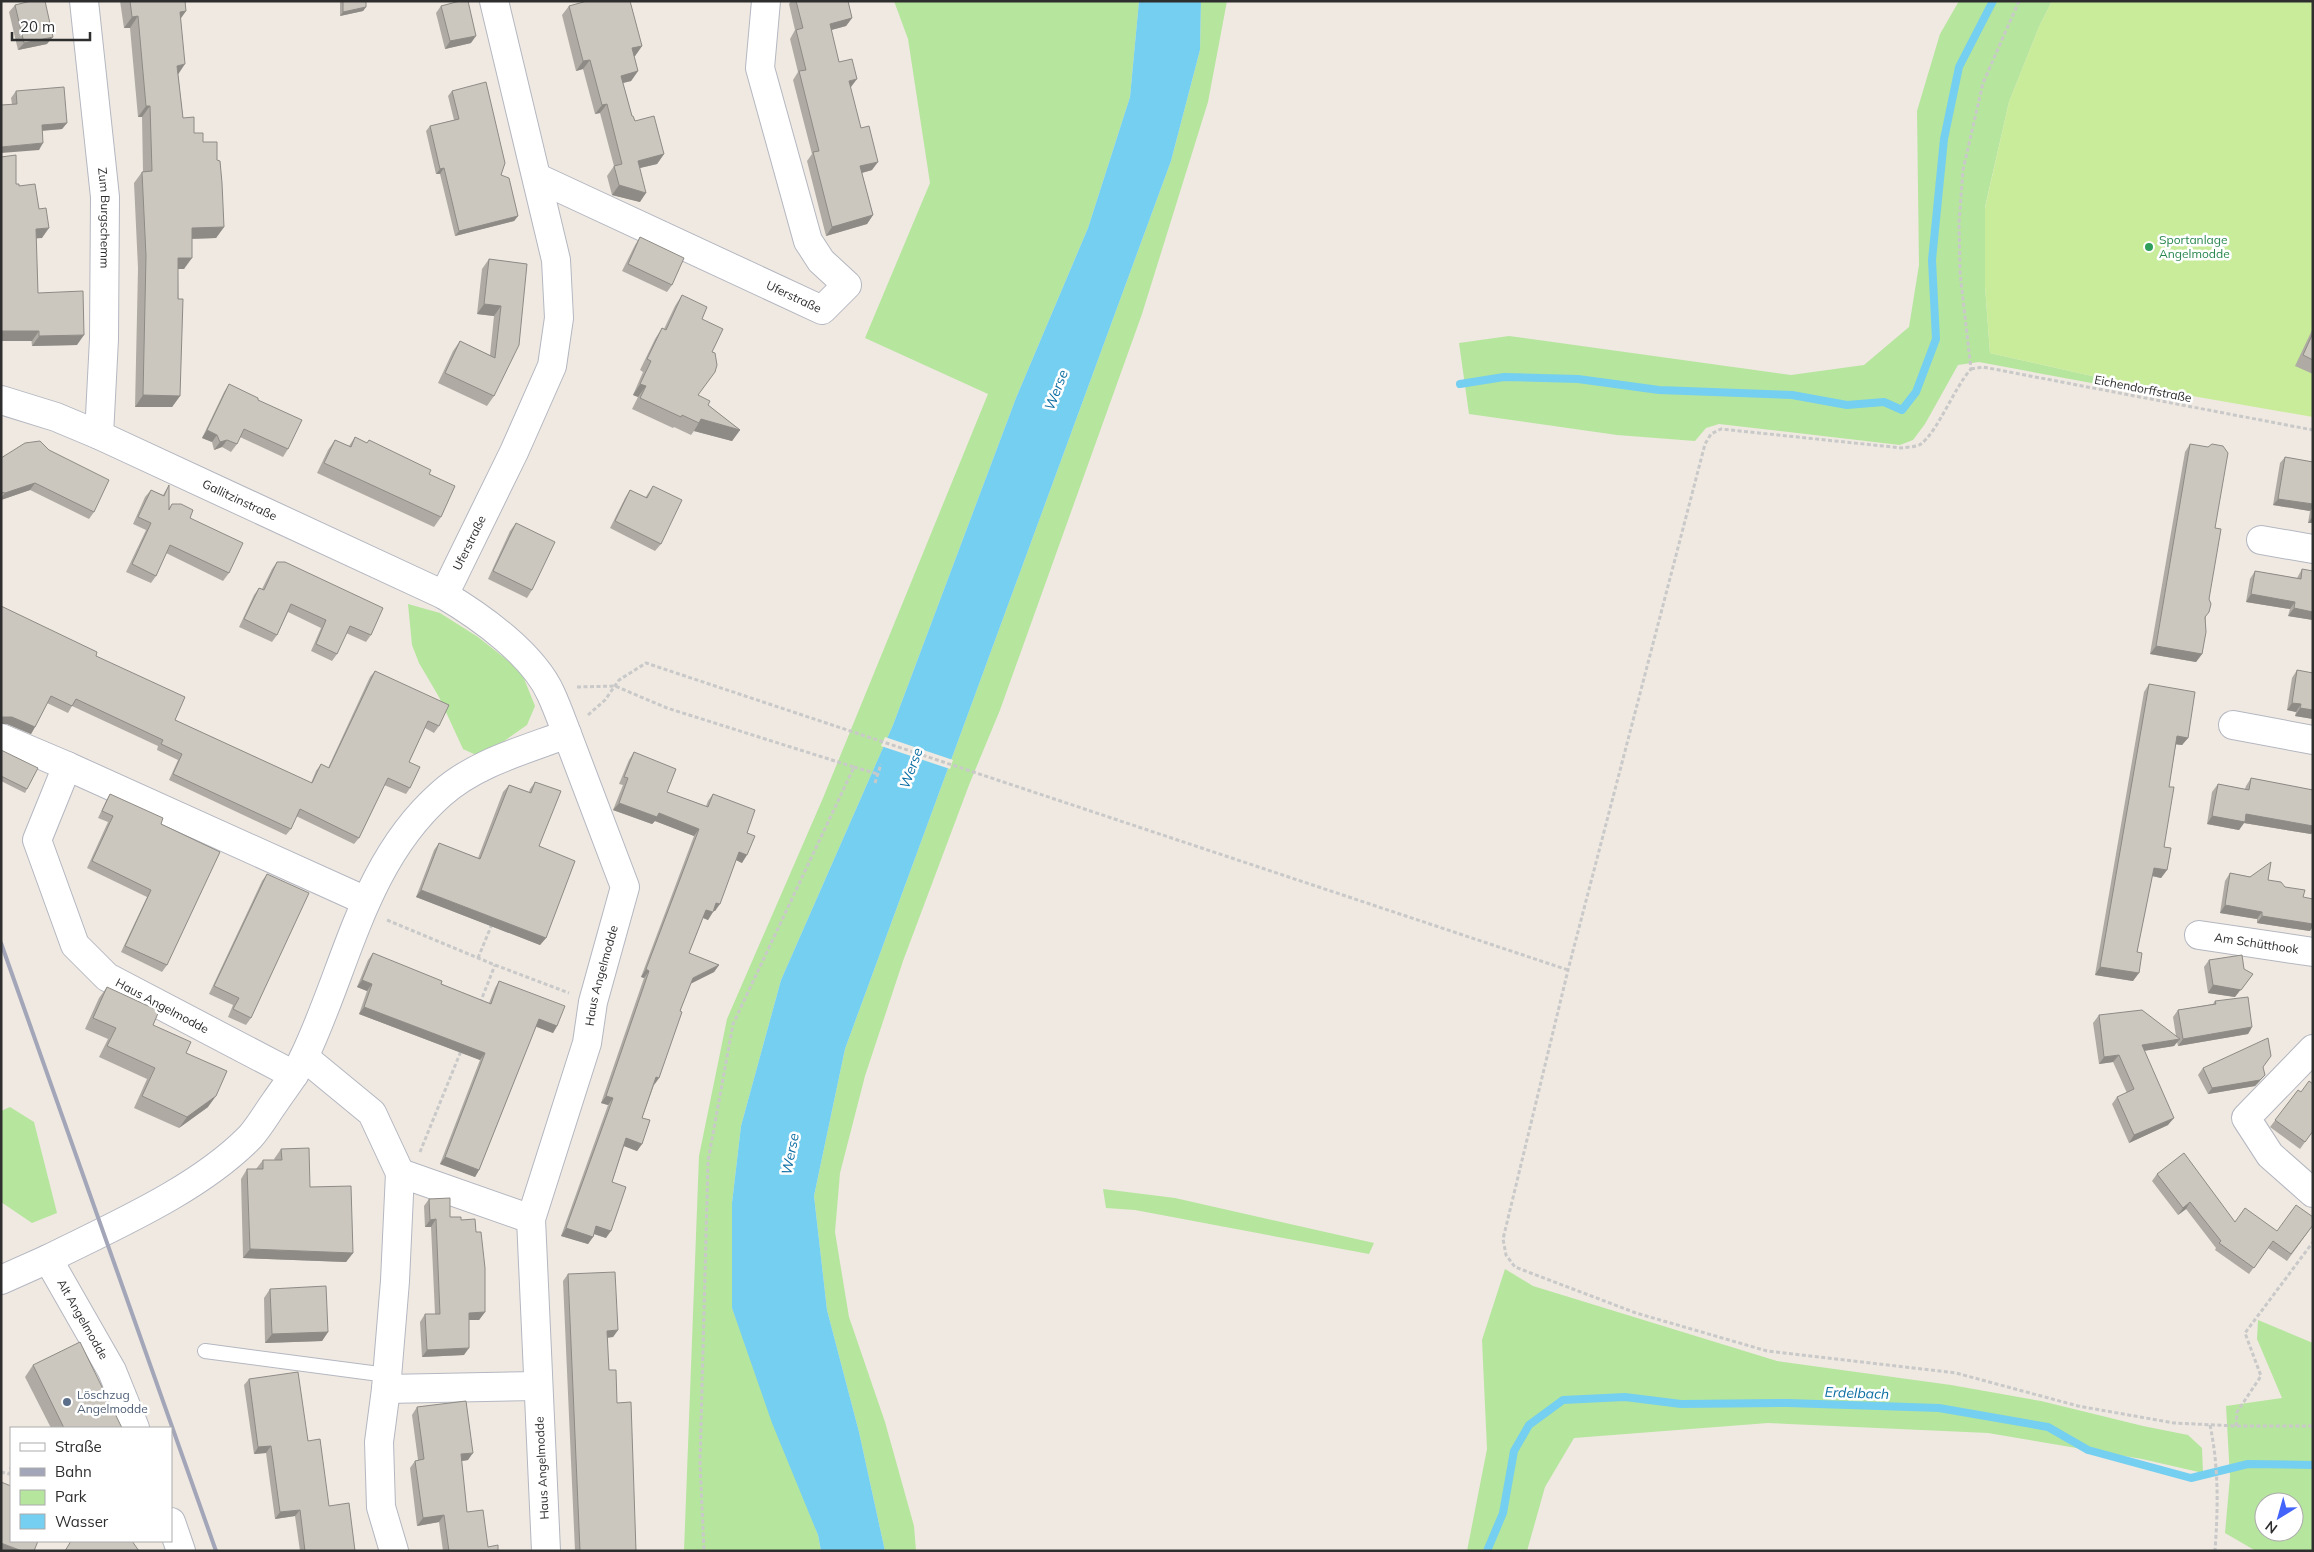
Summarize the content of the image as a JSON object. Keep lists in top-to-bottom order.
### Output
{
  "streets": {
    "street": [
      "Zum Burgschemm",
      "Uferstraße",
      "Gallitzinstraße",
      "Am Schütthook",
      "Haus Angelmodde",
      "Alt Angelmodde"
    ],
    "path": ["Eichendorffstraße"]
  },
  "crossings": [
    ["Zum Burgschemm", "Gallitzinstraße"],
    ["Uferstraße", "Gallitzinstraße"],
    ["Gallitzinstraße", "Haus Angelmodde"]
  ],
  "water": ["Werse", "Erdelbach"],
  "places": ["Sportanlage Angelmodde", "Löschzug Angelmodde"],
  "legend": [
    "Straße",
    "Bahn",
    "Park",
    "Wasser"
  ],
  "scale_bar": "20 m",
  "north": "bottom left"
}
